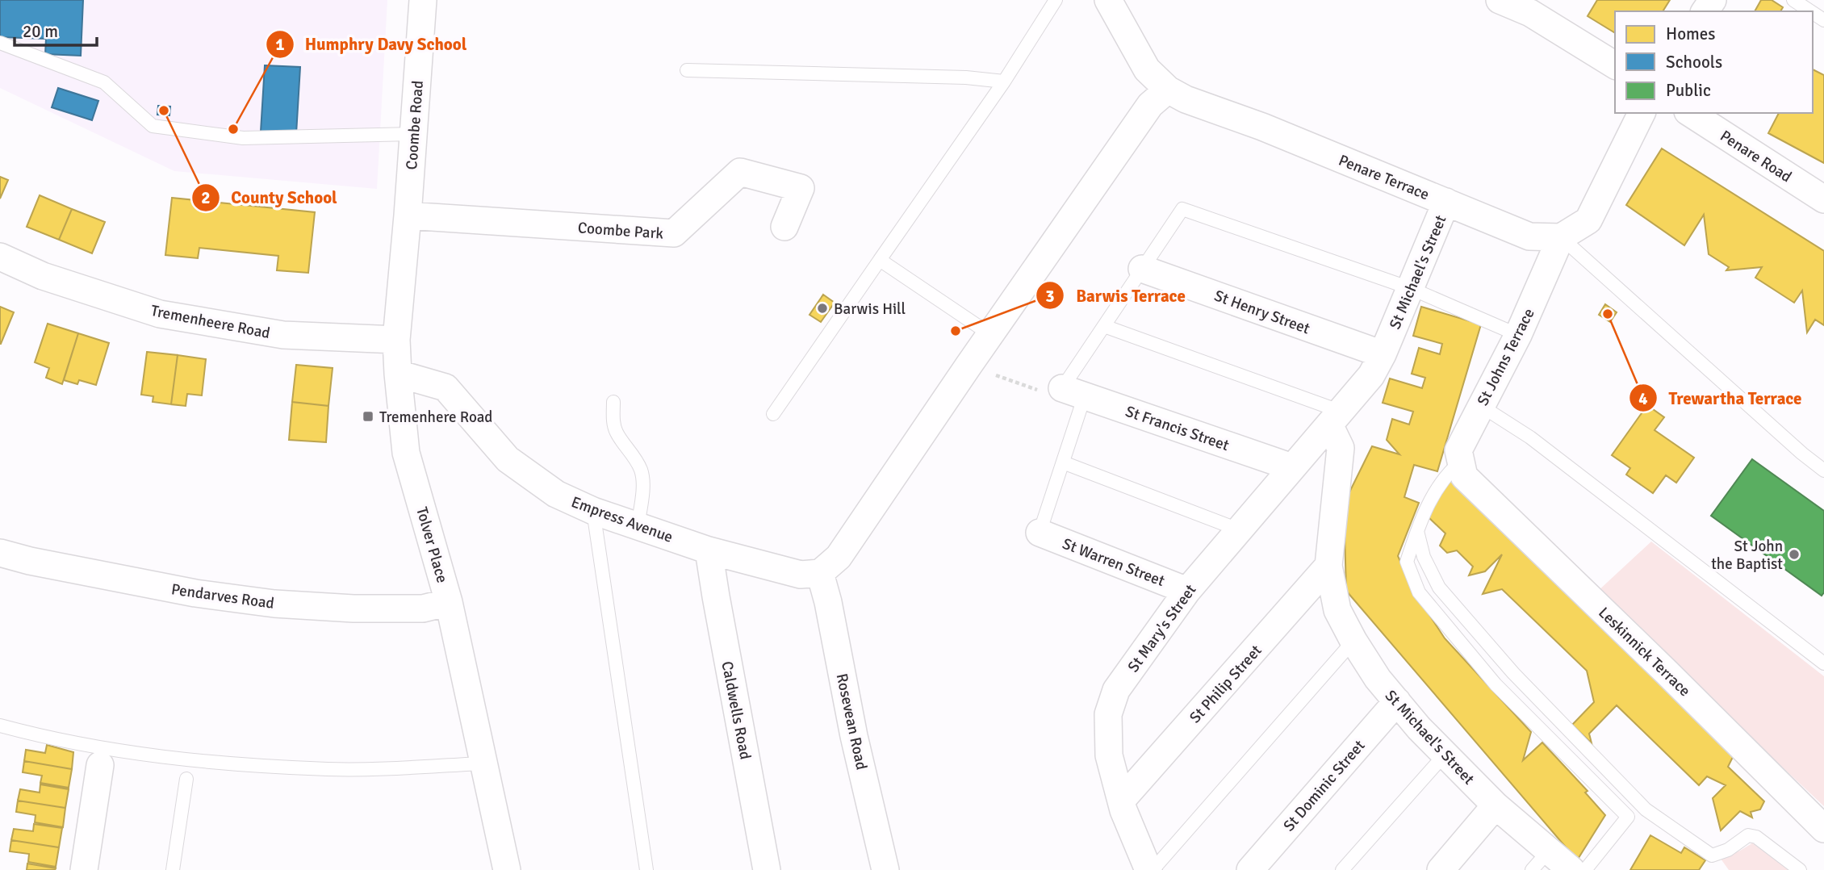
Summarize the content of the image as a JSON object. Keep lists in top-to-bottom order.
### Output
{
  "streets": {
    "street": [
      "Coombe Road",
      "Penare Road",
      "Penare Terrace",
      "Coombe Park",
      "St Michael's Street",
      "St Henry Street",
      "Tremenheere Road",
      "St Johns Terrace",
      "St Francis Street",
      "Empress Avenue",
      "Tolver Place",
      "St Warren Street",
      "Pendarves Road",
      "St Mary's Street",
      "Leskinnick Terrace",
      "St Philip Street",
      "Caldwells Road",
      "Rosevean Road",
      "St Dominic Street"
    ]
  },
  "crossings": [
    ["Coombe Road", "Coombe Park"],
    ["Coombe Road", "Tolver Place"],
    ["Penare Terrace", "St Michael's Street"],
    ["Penare Terrace", "St Johns Terrace"],
    ["Coombe Park", "Tolver Place"],
    ["St Michael's Street", "St Henry Street"],
    ["St Michael's Street", "St Mary's Street"],
    ["St Michael's Street", "St Philip Street"],
    ["St Michael's Street", "St Dominic Street"],
    ["Tremenheere Road", "Tolver Place"],
    ["St Johns Terrace", "Leskinnick Terrace"],
    ["St Francis Street", "St Mary's Street"],
    ["Empress Avenue", "Tolver Place"],
    ["Empress Avenue", "Caldwells Road"],
    ["Empress Avenue", "Rosevean Road"],
    ["Tolver Place", "Pendarves Road"],
    ["St Warren Street", "St Mary's Street"],
    ["St Mary's Street", "St Philip Street"]
  ],
  "places": {
    "other": [
      "County School",
      "Humphry Davy School",
      "Barwis Hill",
      "Trewartha Terrace",
      "Barwis Terrace",
      "St John the Baptist"
    ],
    "transit": ["Tremenhere Road"]
  },
  "legend": ["Homes", "Schools", "Public"],
  "scale_bar": "20 m"
}
